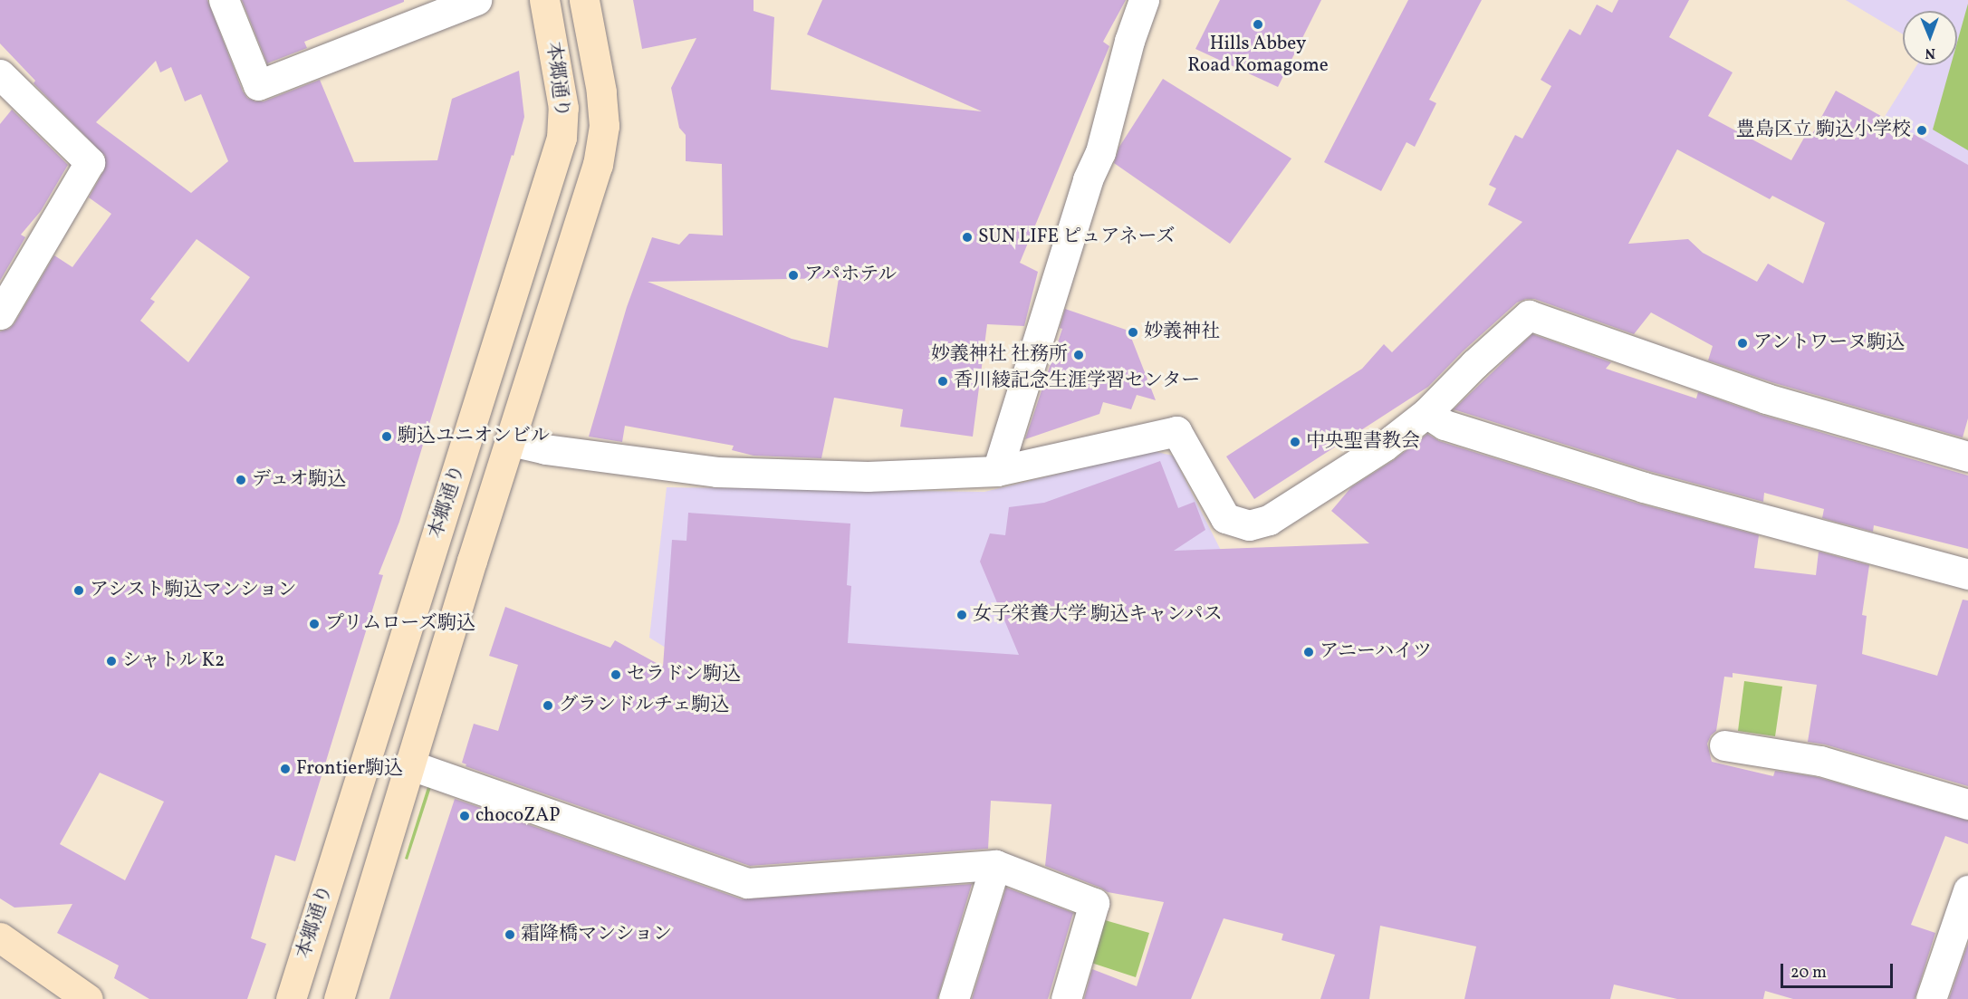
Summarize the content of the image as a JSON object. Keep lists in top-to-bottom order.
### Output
{
  "streets": {
    "main road": ["本郷通り"]
  },
  "places": [
    "Hills Abbey Road Komagome",
    "豊島区立 駒込小学校",
    "SUN LIFE ピュアネーズ",
    "アパホテル",
    "妙義神社",
    "アントワーヌ駒込",
    "妙義神社 社務所",
    "香川綾記念生涯学習センター",
    "駒込ユニオンビル",
    "中央聖書教会",
    "デュオ駒込",
    "アシスト駒込マンション",
    "女子栄養大学 駒込キャンパス",
    "プリムローズ駒込",
    "アニーハイツ",
    "シャトル K2",
    "セラドン駒込",
    "グランドルチェ駒込",
    "Frontier駒込",
    "chocoZAP",
    "霜降橋マンション"
  ],
  "scale_bar": "20 m",
  "north": "bottom"
}
